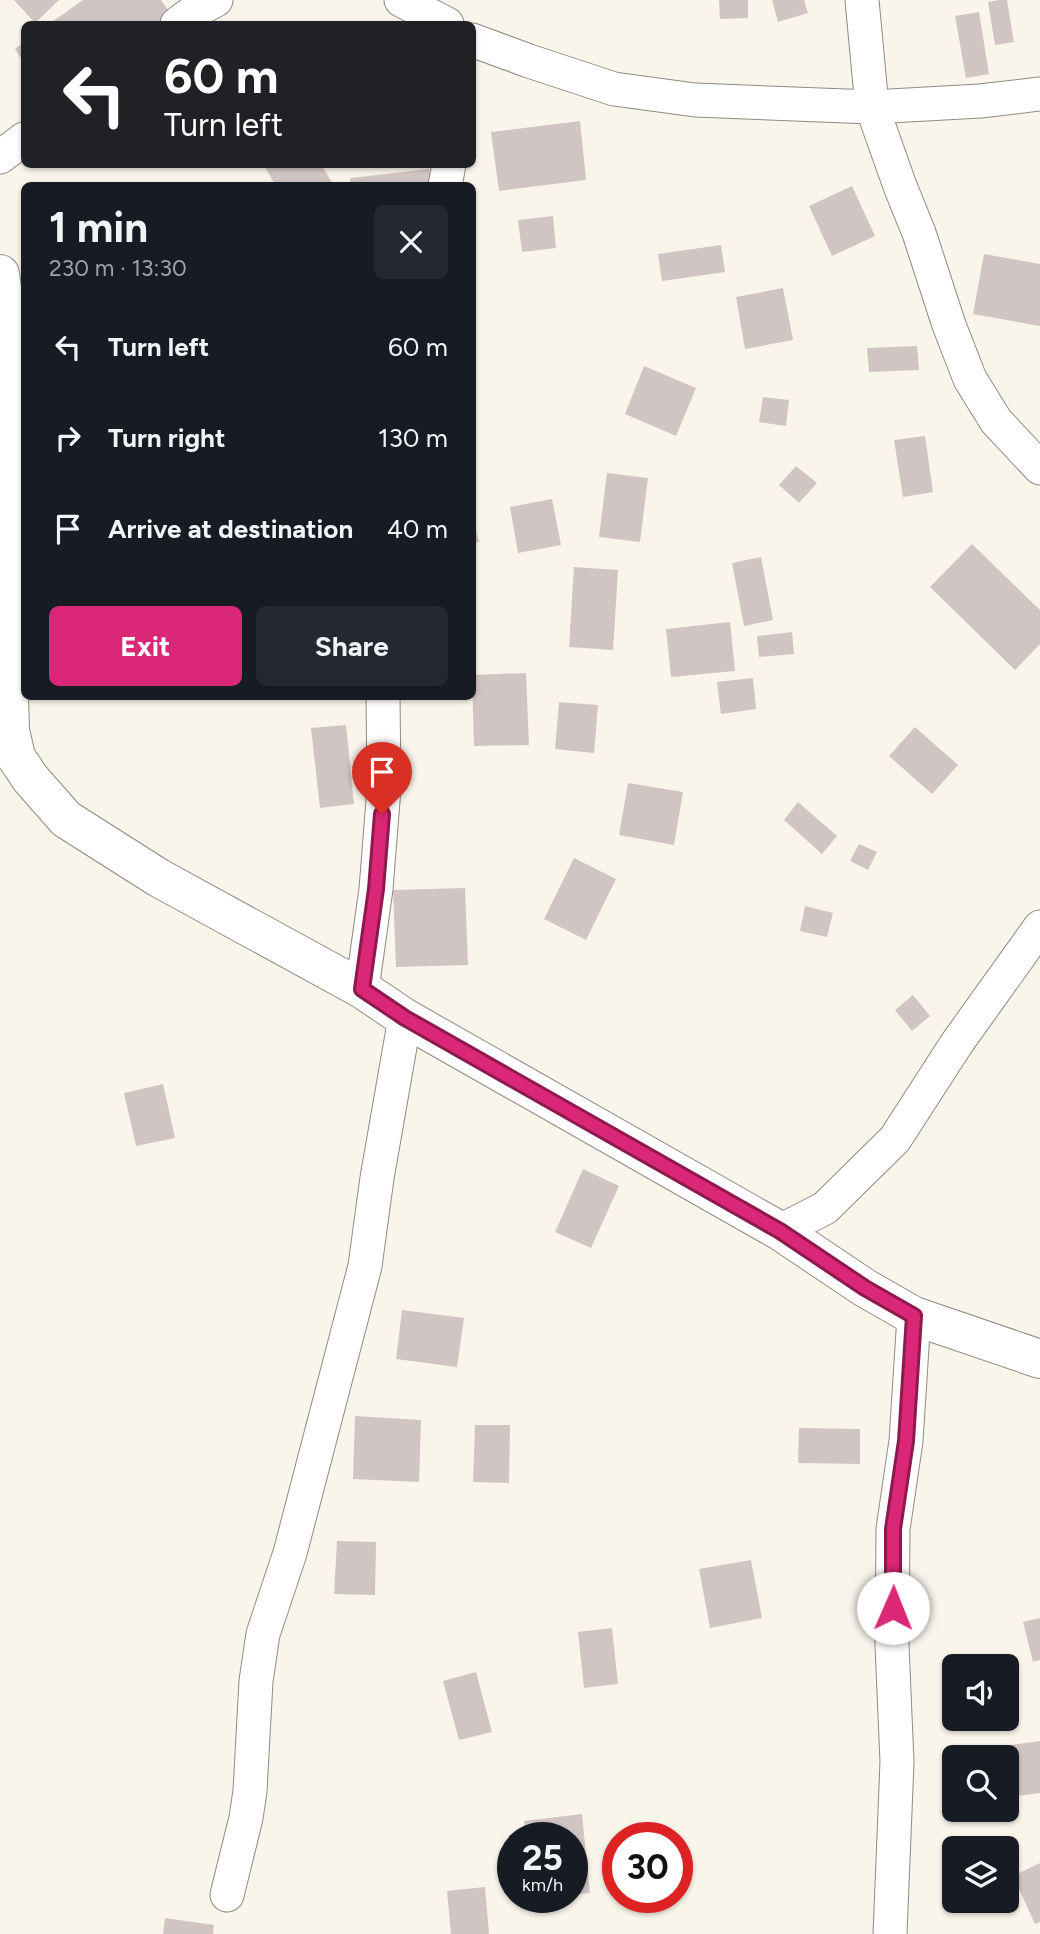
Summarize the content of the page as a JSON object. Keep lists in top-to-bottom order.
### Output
{
  "page": {
    "turn": ["60 m", "Turn left"],
    "heading": ["1 min", "230 m · 13:30"],
    "list": [
      {
        "name": "Turn left",
        "value": "60 m"
      },
      {
        "name": "Turn right",
        "value": "130 m"
      },
      {
        "name": "Arrive at destination",
        "value": "40 m"
      }
    ],
    "buttons": ["Exit", "Share"],
    "speed": "25 km/h",
    "limit": "30"
  }
}
